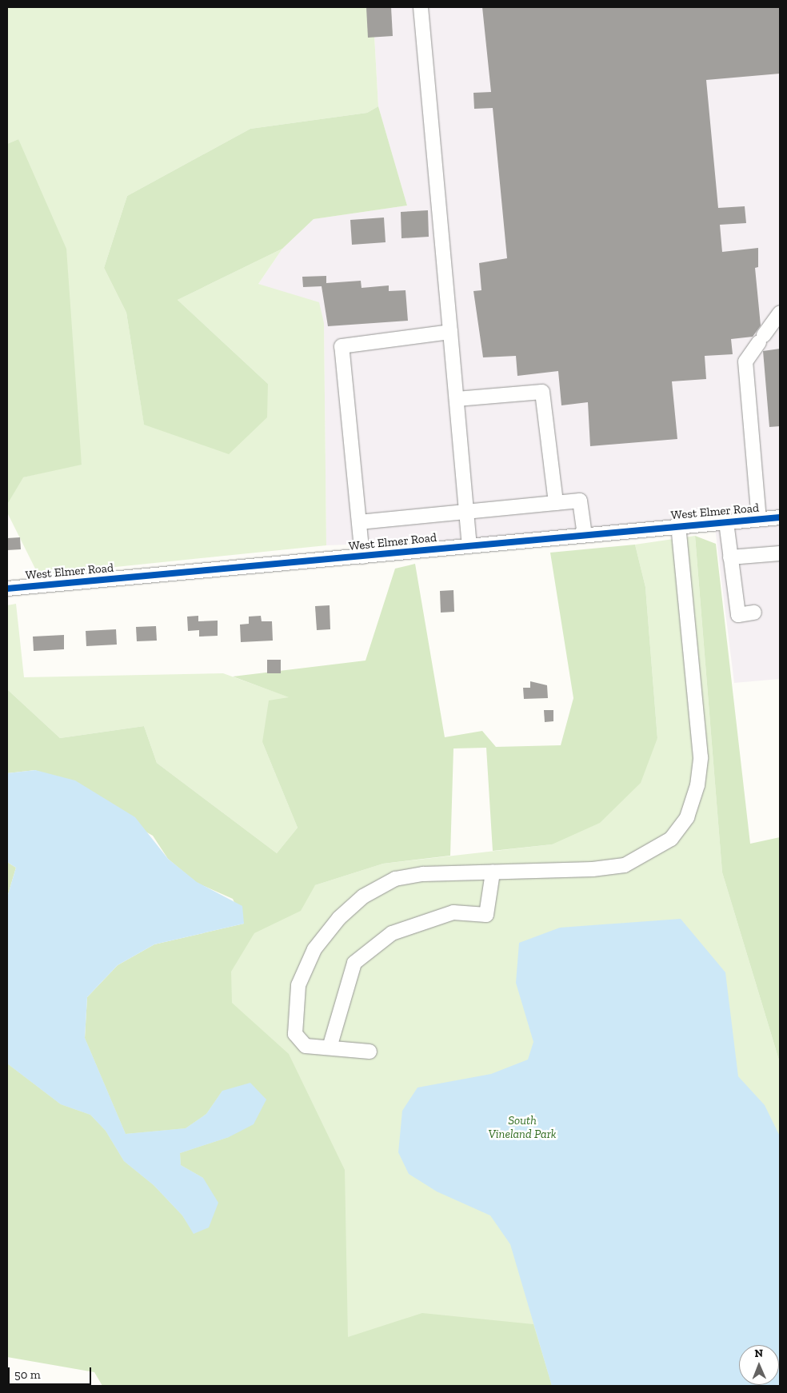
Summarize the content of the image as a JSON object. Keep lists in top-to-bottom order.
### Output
{
  "streets": {
    "street": ["West Elmer Road"]
  },
  "parks": ["South Vineland Park"],
  "scale_bar": "50 m",
  "north": "top"
}
